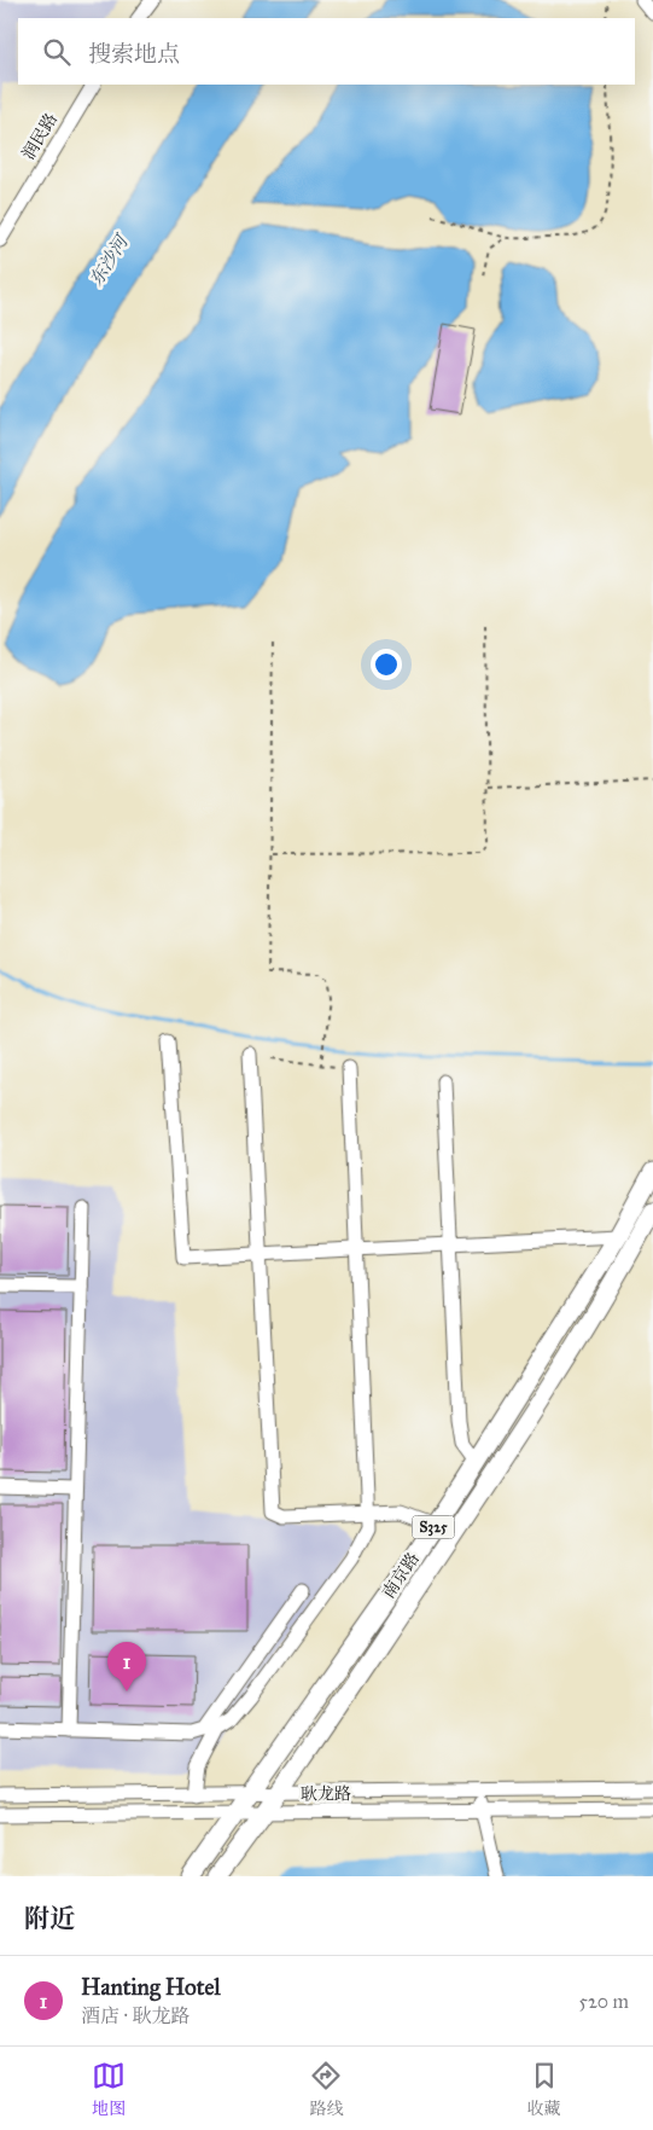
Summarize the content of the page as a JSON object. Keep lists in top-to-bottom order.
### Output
{
  "streets": {
    "main road": ["S325", "南京路"],
    "street": ["润民路", "耿龙路"]
  },
  "crossings": [
    ["南京路", "耿龙路"]
  ],
  "water": ["东沙河"],
  "page": {
    "search": "搜索地点",
    "pins": "1",
    "heading": "附近",
    "list": [
      {
        "mark": "1",
        "name": "Hanting Hotel",
        "note": "酒店 · 耿龙路",
        "value": "520 m"
      }
    ],
    "nav": ["地图", "路线", "收藏"]
  }
}
